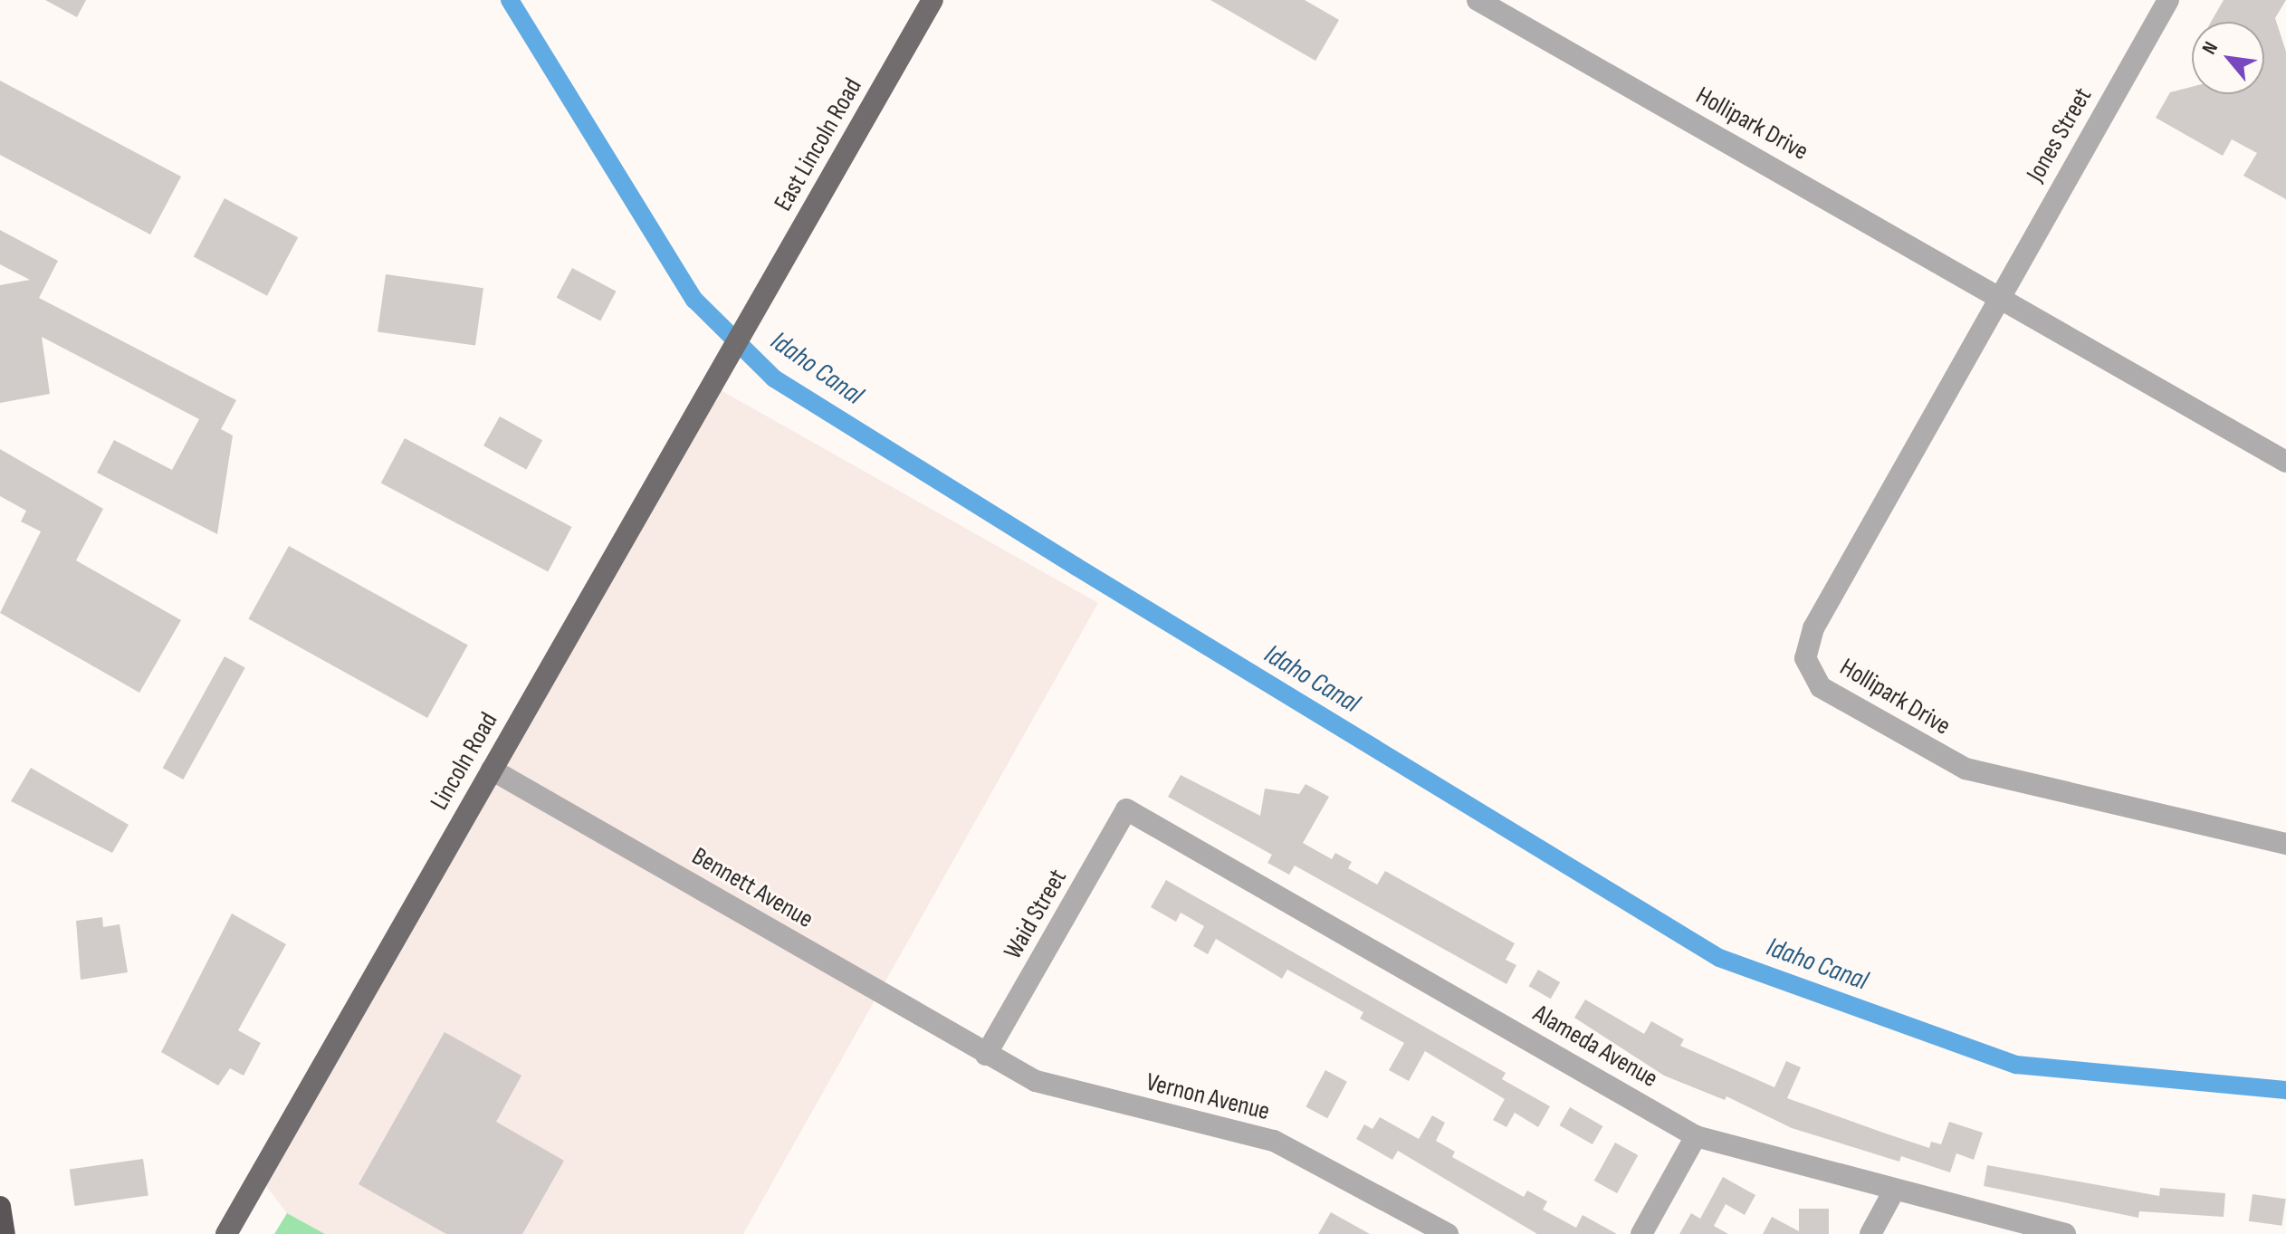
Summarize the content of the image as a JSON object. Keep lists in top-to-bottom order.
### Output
{
  "streets": {
    "main road": ["East Lincoln Road", "Lincoln Road"],
    "street": [
      "Hollipark Drive",
      "Jones Street",
      "Bennett Avenue",
      "Waid Street",
      "Alameda Avenue",
      "Vernon Avenue"
    ]
  },
  "crossings": [
    ["Hollipark Drive", "Jones Street"],
    ["East Lincoln Road", "Lincoln Road"],
    ["Lincoln Road", "Bennett Avenue"],
    ["Bennett Avenue", "Waid Street"],
    ["Bennett Avenue", "Vernon Avenue"],
    ["Waid Street", "Alameda Avenue"],
    ["Waid Street", "Vernon Avenue"]
  ],
  "water": ["Idaho Canal"],
  "north": "top left"
}
